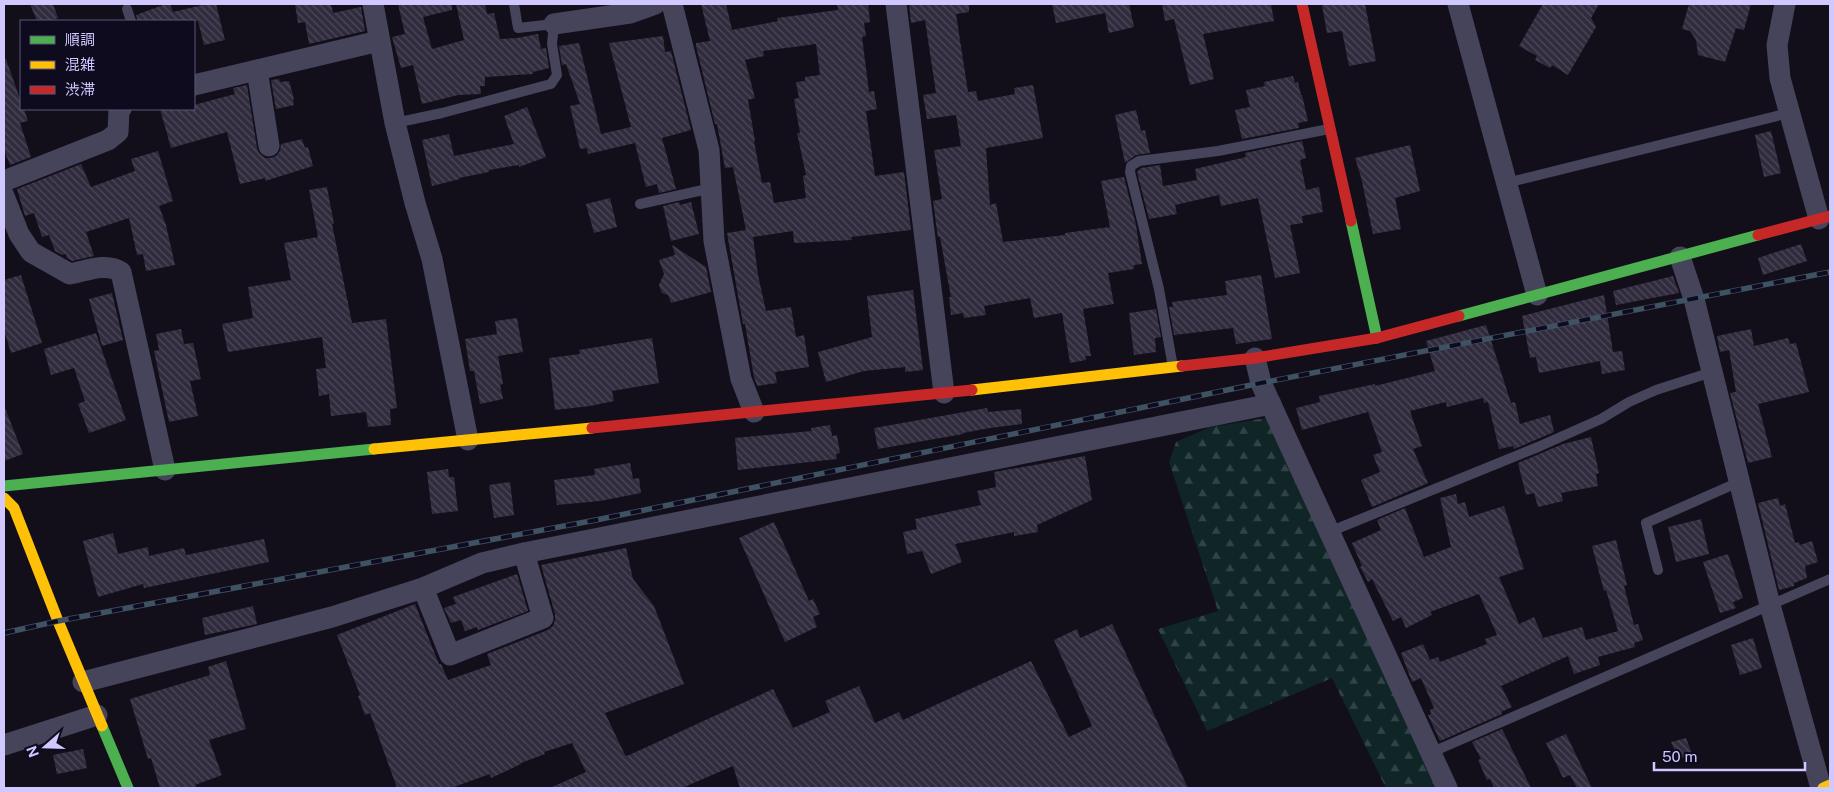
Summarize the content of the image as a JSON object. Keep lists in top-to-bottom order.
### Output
{
  "legend": ["順調", "混雑", "渋滞"],
  "scale_bar": "50 m",
  "north": "left"
}
